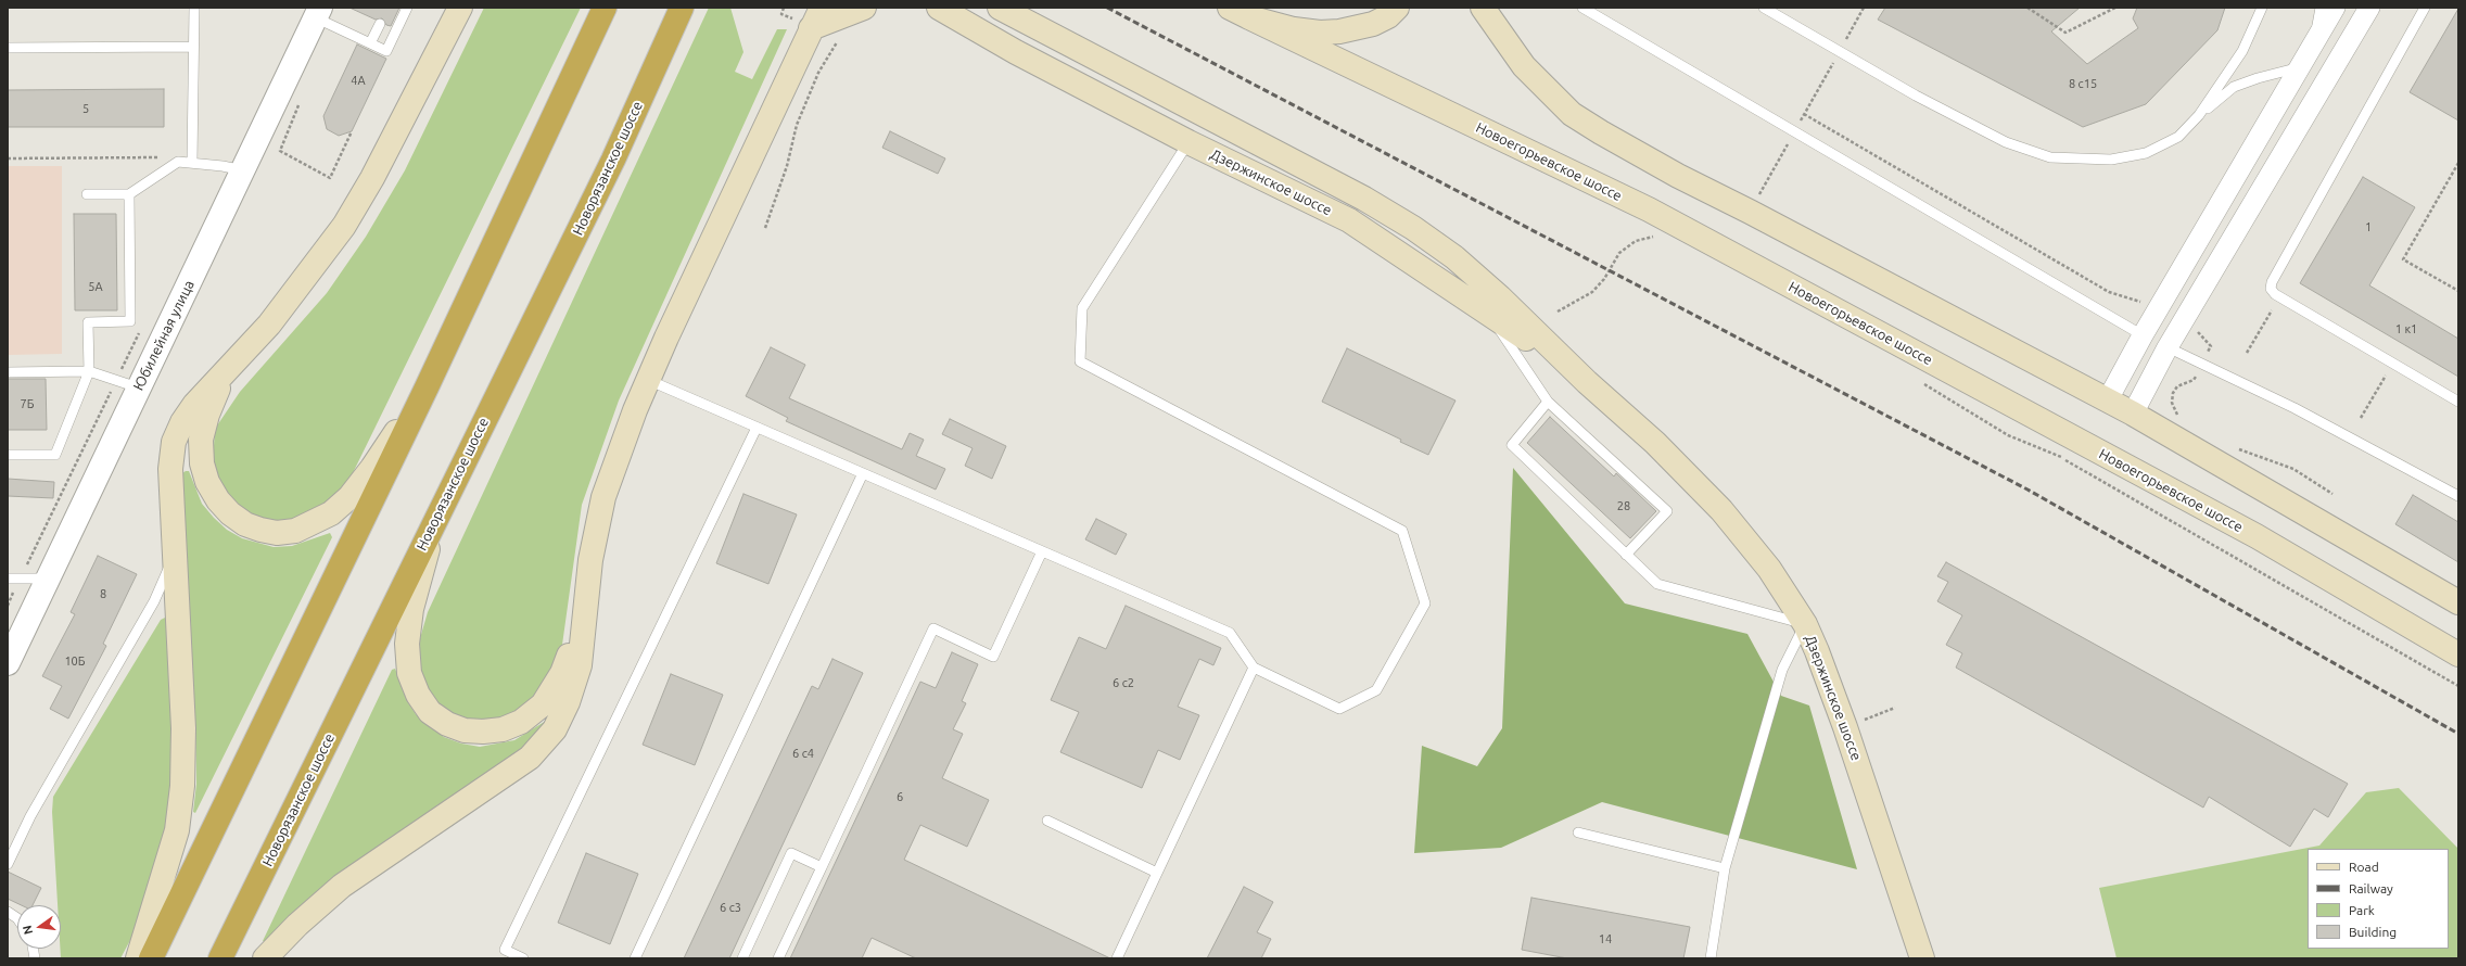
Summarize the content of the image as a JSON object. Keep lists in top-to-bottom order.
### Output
{
  "streets": {
    "highway": ["Новорязанское шоссе"],
    "main road": ["Новоегорьевское шоссе", "Дзержинское шоссе"],
    "street": ["Юбилейная улица"]
  },
  "house_numbers": [
    "4А",
    "8 с15",
    "5",
    "1",
    "5А",
    "1 к1",
    "7Б",
    "28",
    "8",
    "10Б",
    "6 с2",
    "6 с4",
    "6",
    "6 с3",
    "14"
  ],
  "legend": [
    "Road",
    "Railway",
    "Park",
    "Building"
  ],
  "north": "left"
}
